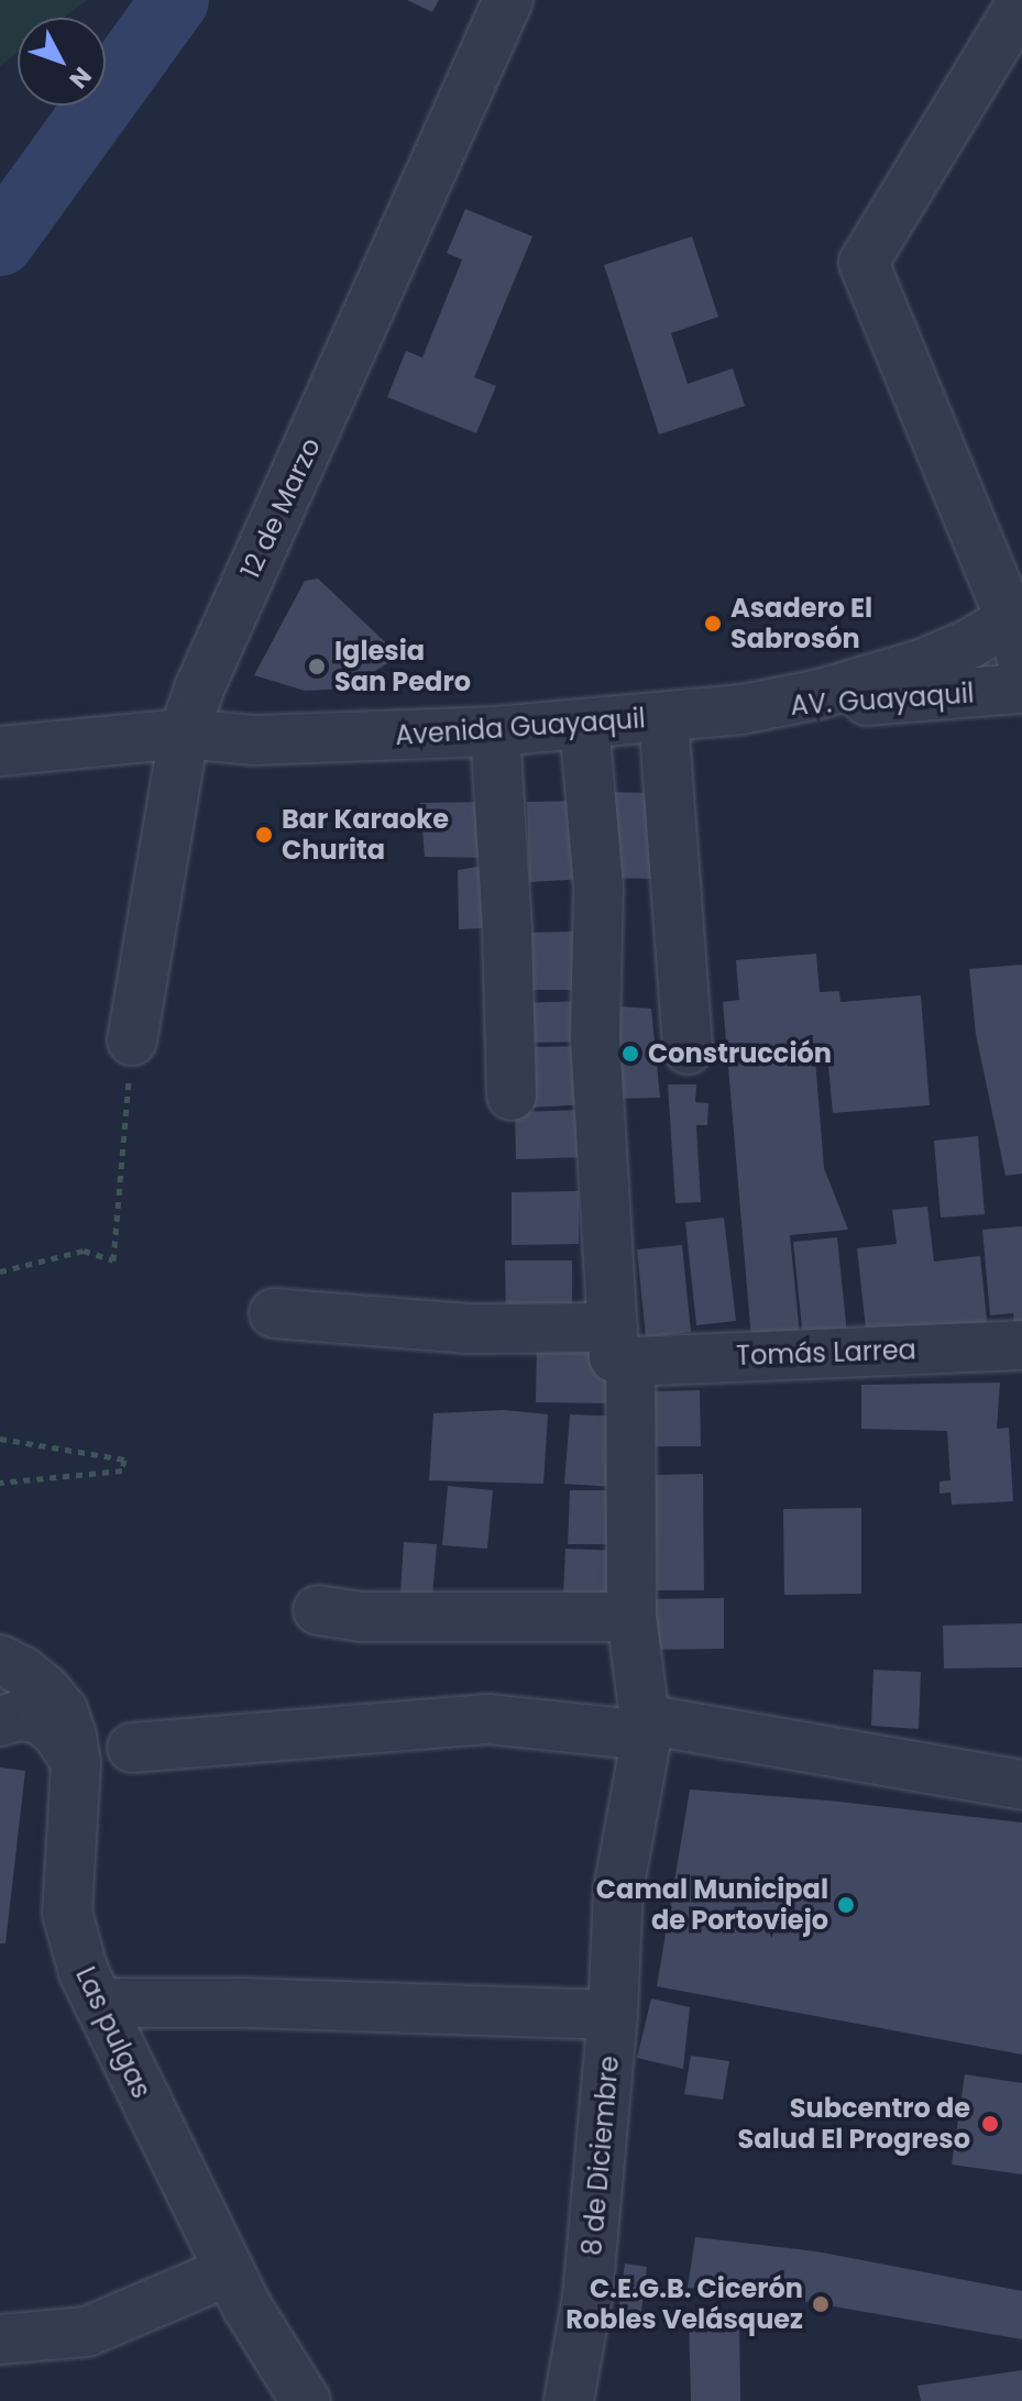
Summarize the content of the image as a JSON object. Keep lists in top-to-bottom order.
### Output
{
  "streets": {
    "street": [
      "12 de Marzo",
      "AV. Guayaquil",
      "Avenida Guayaquil",
      "Tomás Larrea",
      "Las pulgas",
      "8 de Diciembre"
    ]
  },
  "crossings": [
    ["12 de Marzo", "Avenida Guayaquil"],
    ["AV. Guayaquil", "Avenida Guayaquil"],
    ["Avenida Guayaquil", "8 de Diciembre"],
    ["Tomás Larrea", "8 de Diciembre"]
  ],
  "places": [
    "Asadero El Sabrosón",
    "Iglesia San Pedro",
    "Bar Karaoke Churita",
    "Construcción",
    "Camal Municipal de Portoviejo",
    "Subcentro de Salud El Progreso",
    "C.E.G.B. Cicerón Robles Velásquez"
  ],
  "north": "bottom right"
}
